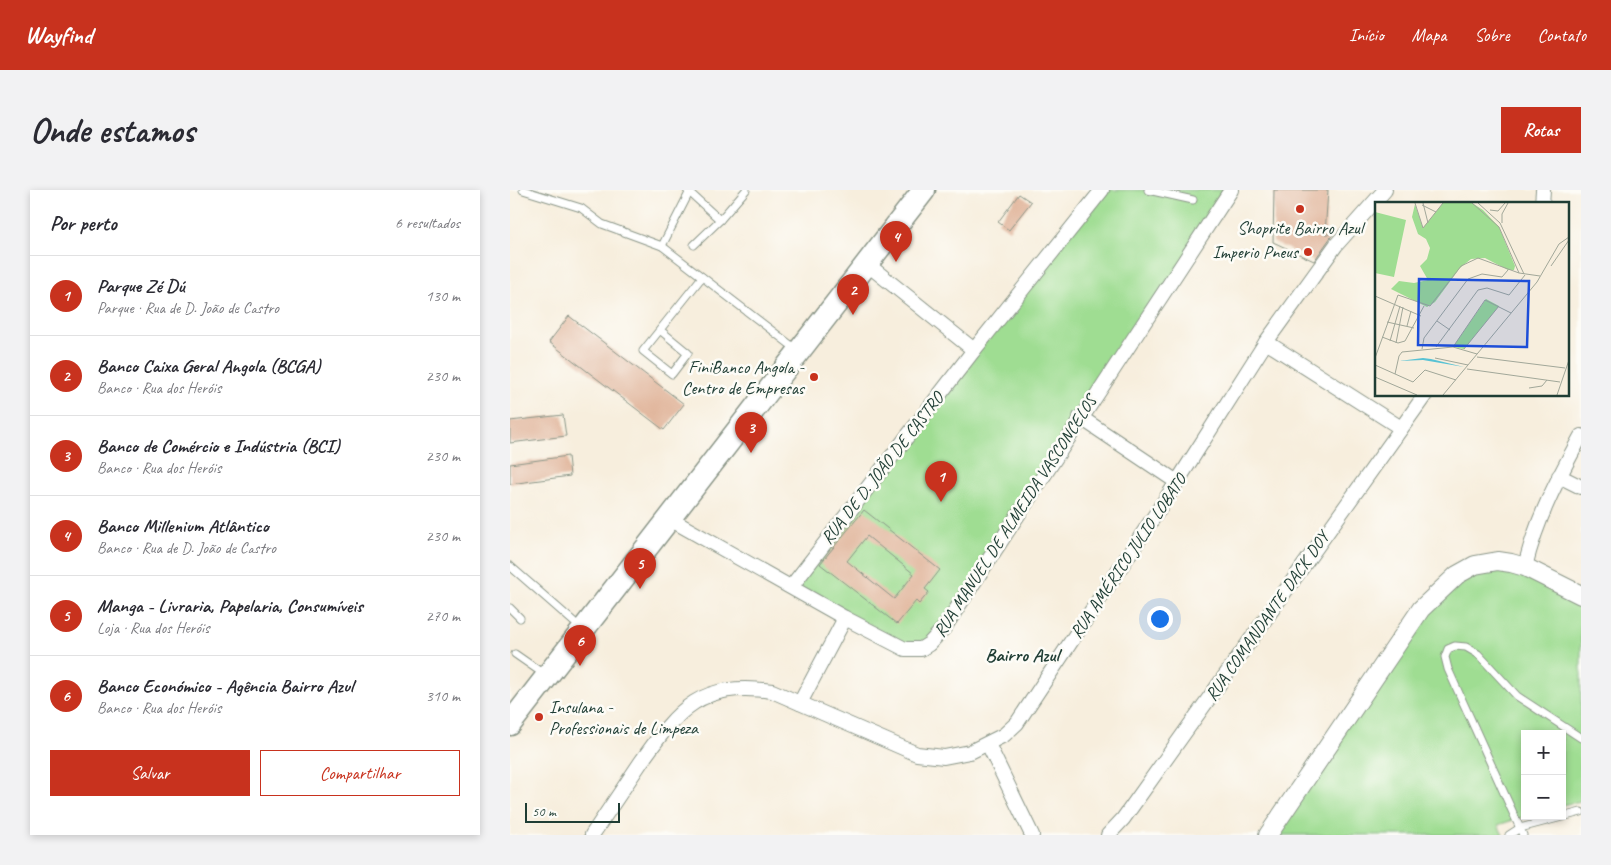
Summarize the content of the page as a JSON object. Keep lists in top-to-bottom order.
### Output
{
  "streets": {
    "street": [
      "RUA DE D. JOÃO DE CASTRO",
      "RUA MANUEL DE ALMEIDA VASCONCELOS",
      "RUA AMÉRICO JULIO LOBATO",
      "RUA COMANDANTE DACK DOY"
    ]
  },
  "crossings": [
    ["RUA DE D. JOÃO DE CASTRO", "RUA MANUEL DE ALMEIDA VASCONCELOS"]
  ],
  "districts": ["Bairro Azul"],
  "places": [
    "Shoprite Bairro Azul",
    "Imperio Pneus",
    "FiniBanco Angola - Centro de Empresas",
    "Insulana - Professionais de Limpeza"
  ],
  "scale_bar": "50 m",
  "page": {
    "header": "Wayfind",
    "nav": [
      "Início",
      "Mapa",
      "Sobre",
      "Contato"
    ],
    "buttons": [
      "Rotas",
      ["Salvar", "Compartilhar"]
    ],
    "title": "Onde estamos",
    "heading": ["Por perto", "6 resultados"],
    "pins": [
      "4",
      "2",
      "3",
      "1",
      "5",
      "6"
    ],
    "list": [
      {
        "mark": "1",
        "name": "Parque Zé Dú",
        "note": "Parque · Rua de D. João de Castro",
        "value": "130 m"
      },
      {
        "mark": "2",
        "name": "Banco Caixa Geral Angola (BCGA)",
        "note": "Banco · Rua dos Heróis",
        "value": "230 m"
      },
      {
        "mark": "3",
        "name": "Banco de Comércio e Indústria (BCI)",
        "note": "Banco · Rua dos Heróis",
        "value": "230 m"
      },
      {
        "mark": "4",
        "name": "Banco Millenium Atlântico",
        "note": "Banco · Rua de D. João de Castro",
        "value": "230 m"
      },
      {
        "mark": "5",
        "name": "Manga - Livraria, Papelaria, Consumíveis",
        "note": "Loja · Rua dos Heróis",
        "value": "270 m"
      },
      {
        "mark": "6",
        "name": "Banco Económico - Agência Bairro Azul",
        "note": "Banco · Rua dos Heróis",
        "value": "310 m"
      }
    ],
    "map_buttons": ["+", "−"],
    "scale": "50 m"
  }
}
